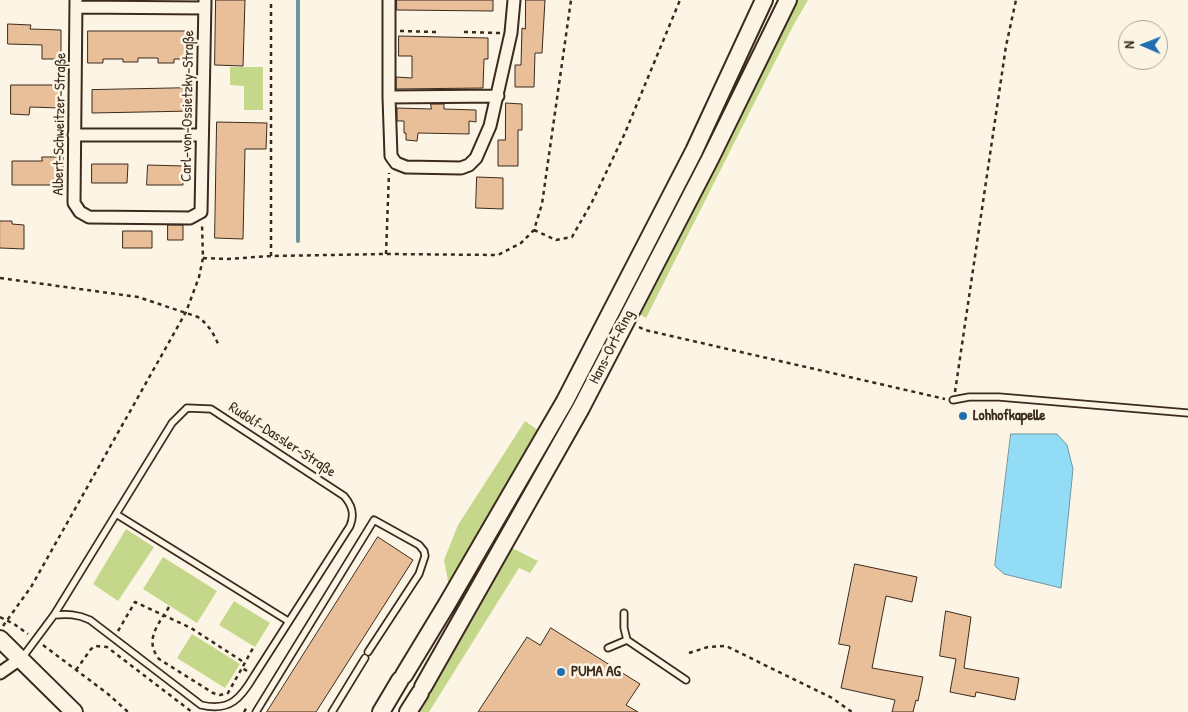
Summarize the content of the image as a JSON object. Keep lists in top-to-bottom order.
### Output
{
  "streets": {
    "main road": ["Hans-Ort-Ring"],
    "street": ["Carl-von-Ossietzky-Straße", "Albert-Schweitzer-Straße"],
    "lane": ["Rudolf-Dassler-Straße"]
  },
  "crossings": [
    ["Carl-von-Ossietzky-Straße", "Albert-Schweitzer-Straße"]
  ],
  "places": ["Lohhofkapelle", "PUMA AG"],
  "north": "left"
}
